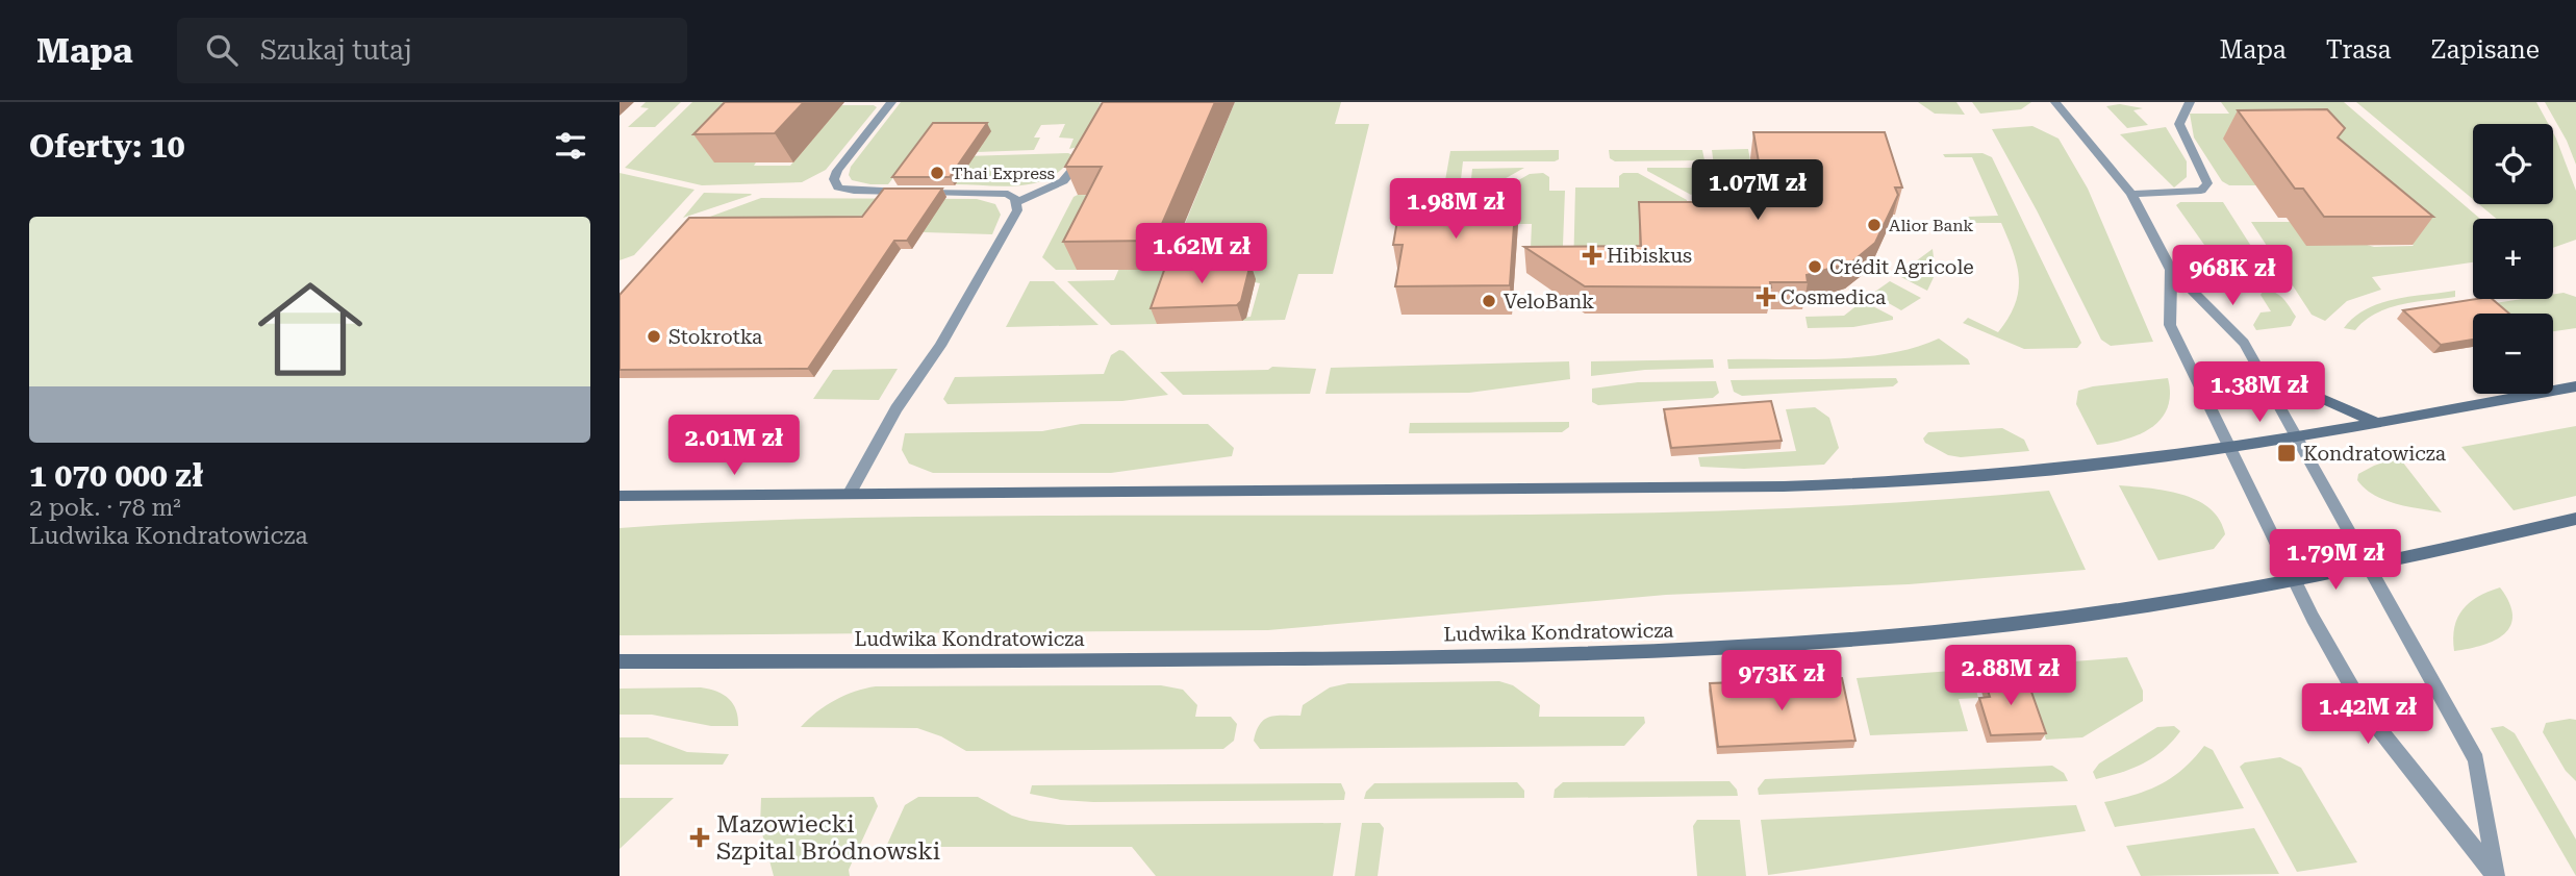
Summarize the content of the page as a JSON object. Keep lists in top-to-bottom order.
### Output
{
  "streets": {
    "main road": ["Ludwika Kondratowicza"]
  },
  "places": {
    "other": [
      "Thai Express",
      "Alior Bank",
      "Crédit Agricole",
      "VeloBank",
      "Stokrotka"
    ],
    "health": ["Hibiskus", "Cosmedica", "Mazowiecki Szpital Bródnowski"],
    "transit": ["Kondratowicza"]
  },
  "page": {
    "header": "Mapa",
    "search": "Szukaj tutaj",
    "nav": ["Mapa", "Trasa", "Zapisane"],
    "heading": "Oferty: 10",
    "map_buttons": ["+", "−"],
    "price": [
      "1.07M zł",
      "1.98M zł",
      "1.62M zł",
      "968K zł",
      "1.38M zł",
      "2.01M zł",
      "1.79M zł",
      "2.88M zł",
      "973K zł",
      "1.42M zł"
    ],
    "list": [
      {
        "name": "1 070 000 zł",
        "note": "2 pok. · 78 m² · Ludwika Kondratowicza"
      }
    ]
  }
}
